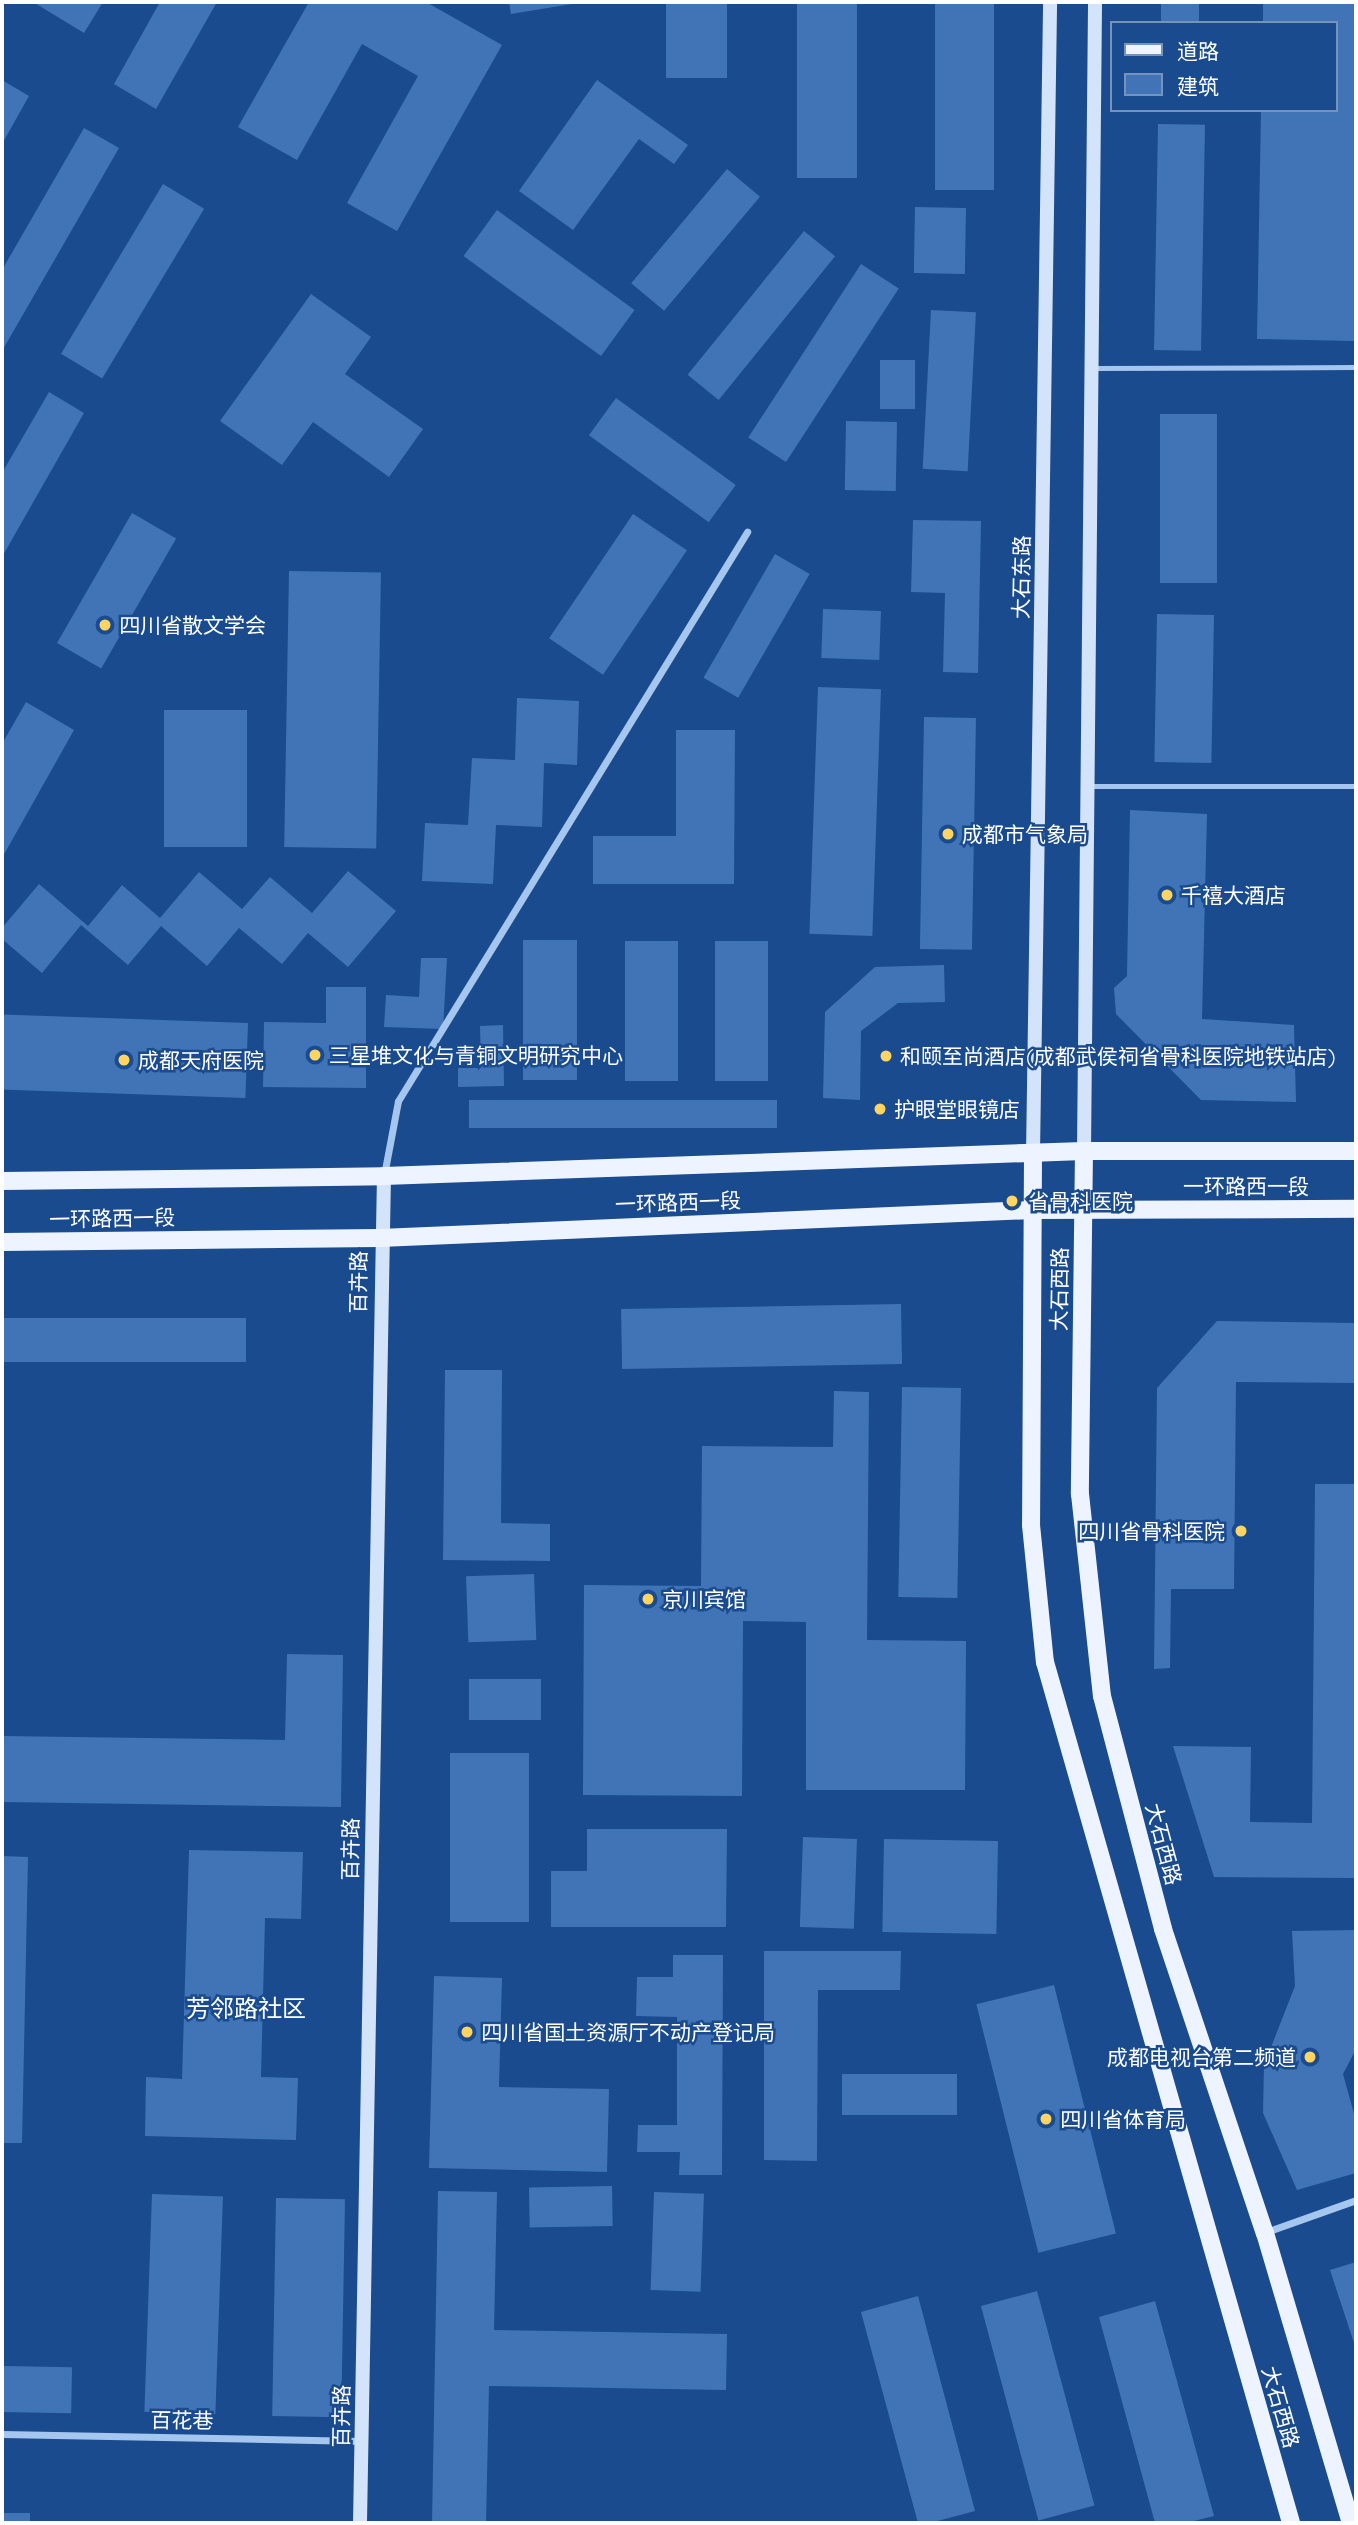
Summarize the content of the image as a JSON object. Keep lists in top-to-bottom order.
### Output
{
  "streets": {
    "main road": [
      "大石东路",
      "一环路西一段",
      "百卉路",
      "大石西路"
    ],
    "street": ["百花巷"]
  },
  "crossings": [
    ["大石东路", "一环路西一段"],
    ["大石东路", "大石西路"],
    ["一环路西一段", "百卉路"],
    ["一环路西一段", "大石西路"],
    ["百卉路", "百花巷"]
  ],
  "districts": ["芳邻路社区"],
  "places": [
    "四川省散文学会",
    "成都市气象局",
    "千禧大酒店",
    "三星堆文化与青铜文明研究中心",
    "和颐至尚酒店(成都武侯祠省骨科医院地铁站店)",
    "成都天府医院",
    "护眼堂眼镜店",
    "省骨科医院",
    "四川省骨科医院",
    "京川宾馆",
    "四川省国土资源厅不动产登记局",
    "成都电视台第二频道",
    "四川省体育局"
  ],
  "legend": ["道路", "建筑"]
}
